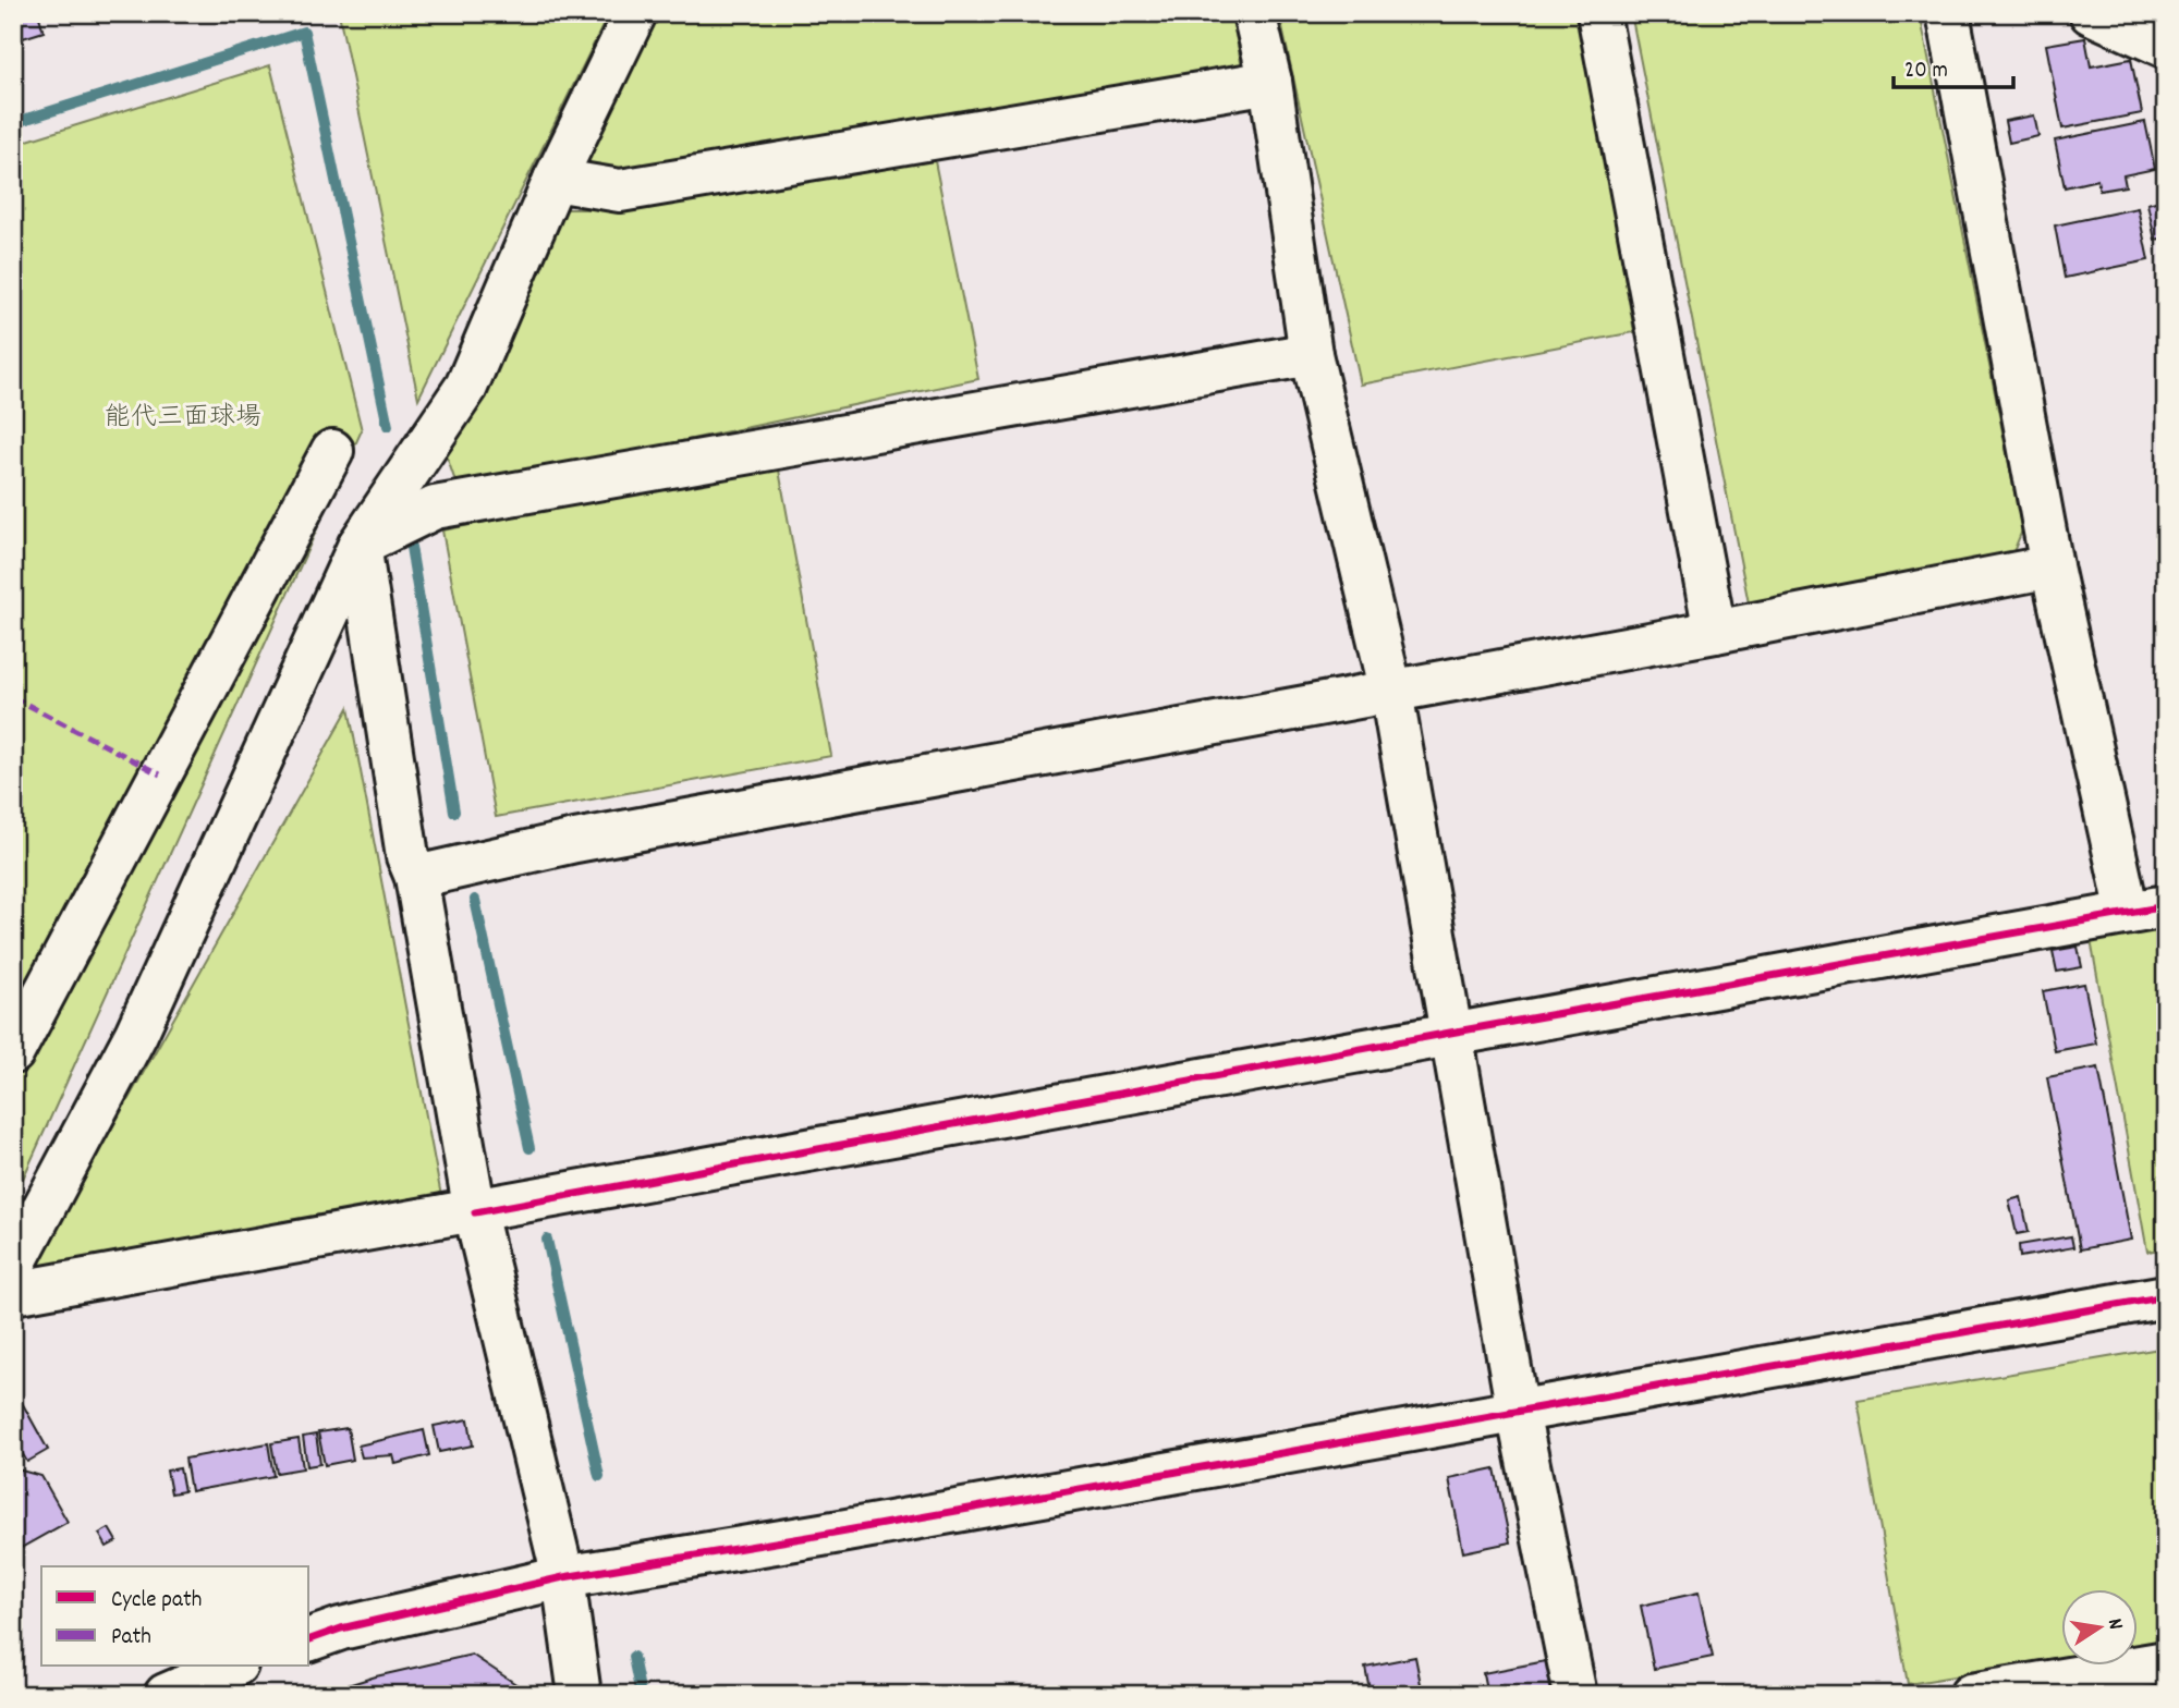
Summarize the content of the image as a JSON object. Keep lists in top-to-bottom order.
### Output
{
  "parks": ["能代三面球場"],
  "legend": ["Cycle path", "Path"],
  "scale_bar": "20 m",
  "north": "right"
}
